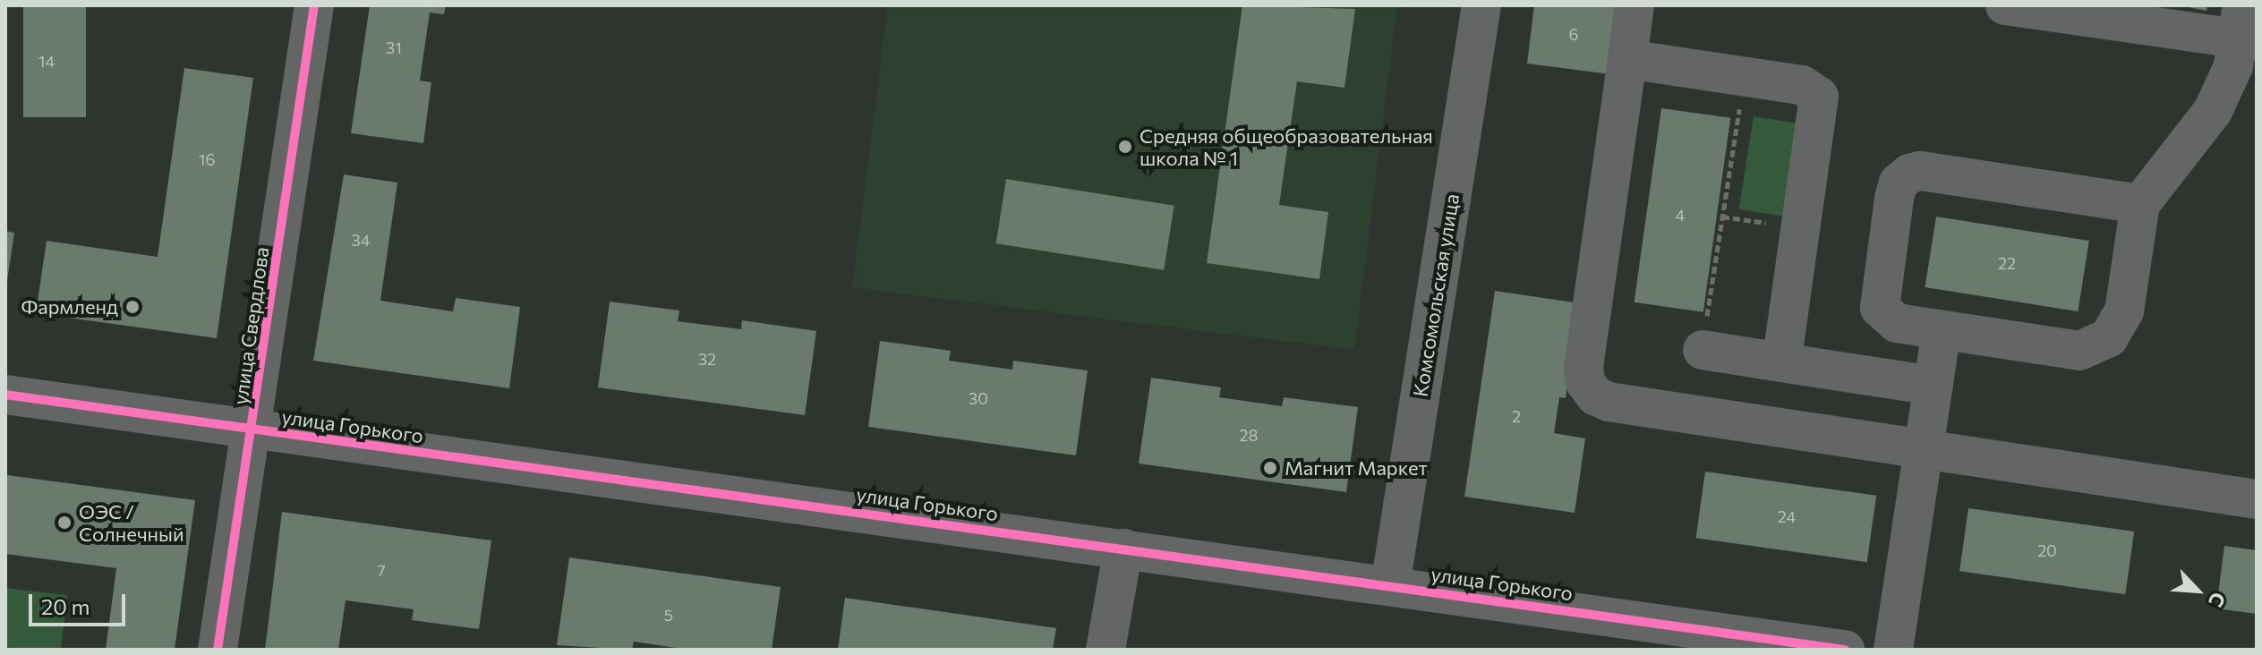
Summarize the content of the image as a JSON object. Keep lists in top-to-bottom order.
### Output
{
  "streets": {
    "street": ["Комсомольская улица", "улица Свердлова", "улица Горького"]
  },
  "crossings": [
    ["Комсомольская улица", "улица Горького"],
    ["улица Свердлова", "улица Горького"]
  ],
  "places": [
    "Средняя общеобразовательная школа № 1",
    "Фармленд",
    "Магнит Маркет",
    "ОЭС / Солнечный"
  ],
  "house_numbers": [
    "6",
    "31",
    "14",
    "16",
    "4",
    "34",
    "22",
    "32",
    "30",
    "2",
    "28",
    "24",
    "20",
    "7",
    "5"
  ],
  "scale_bar": "20 m",
  "north": "bottom right"
}
